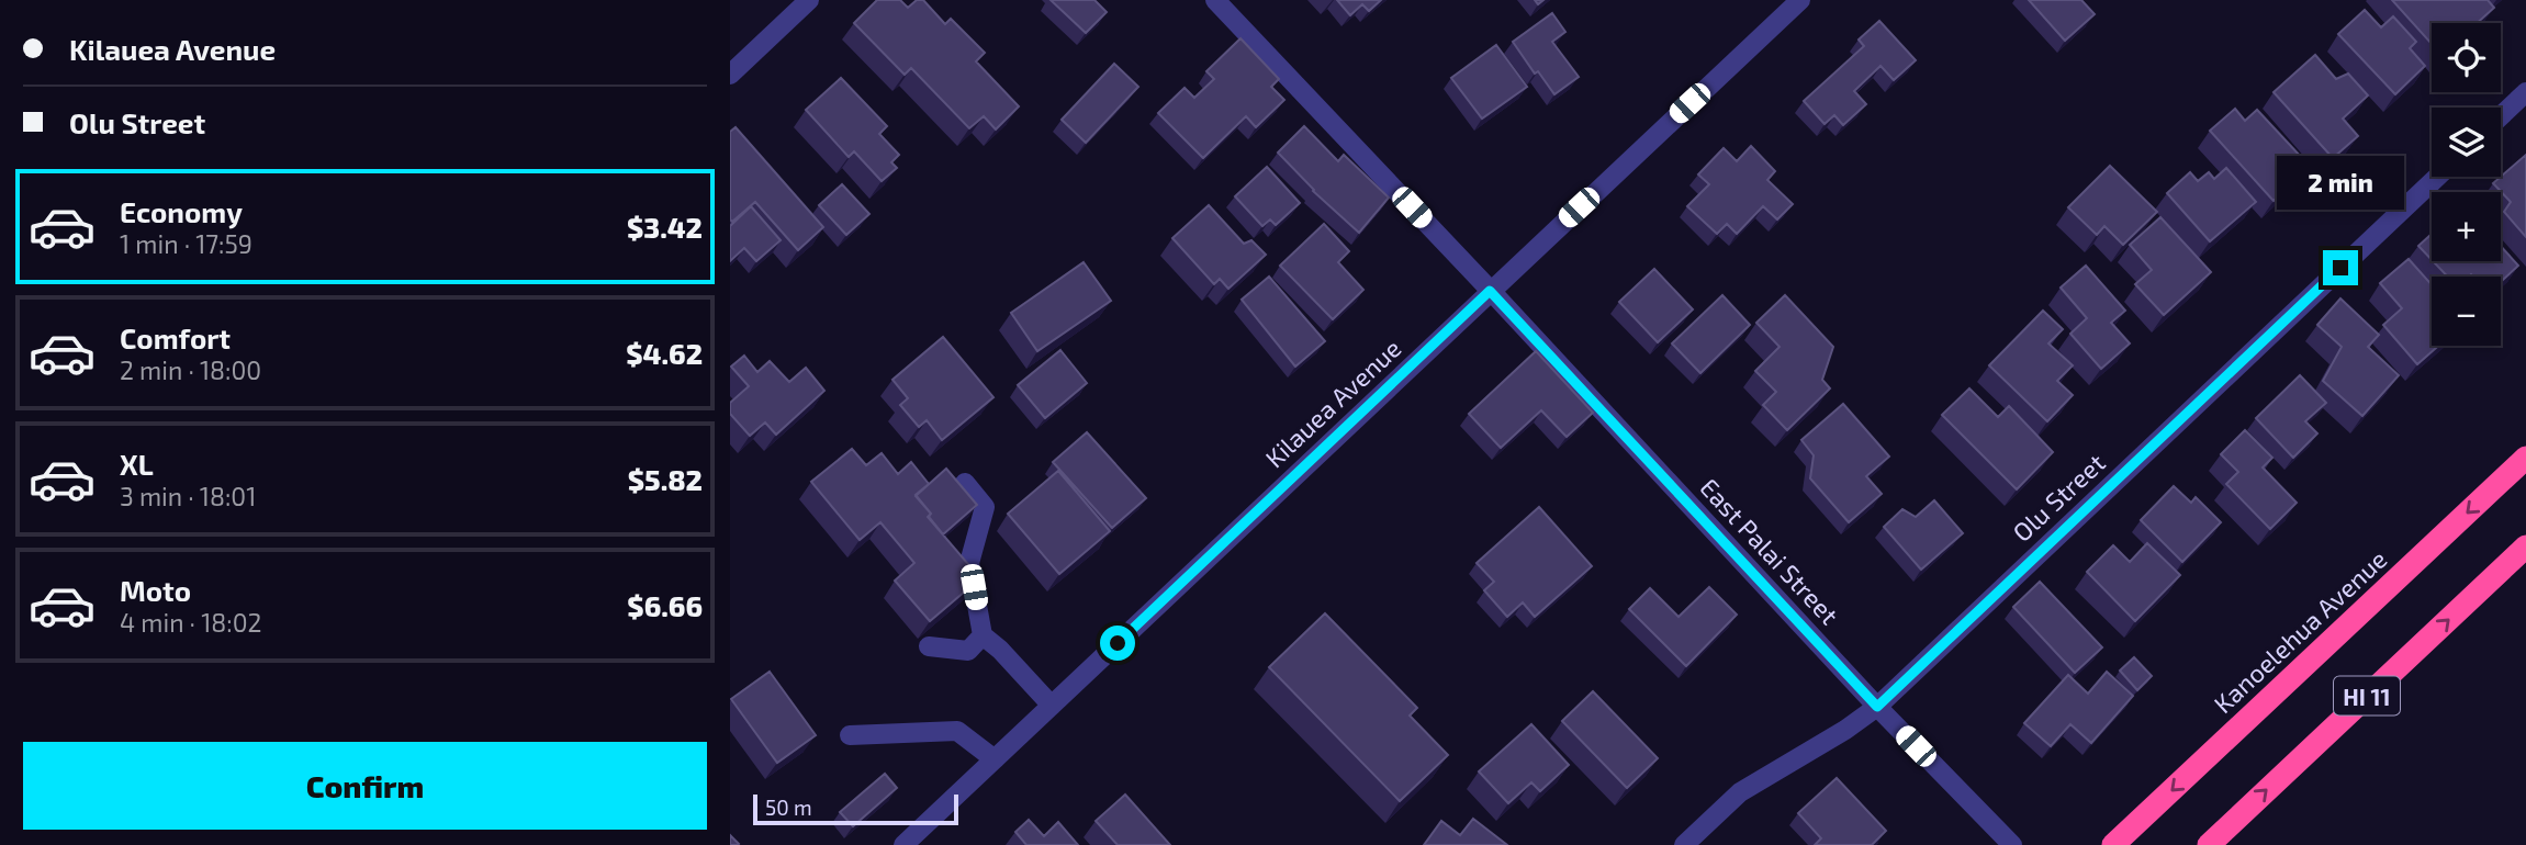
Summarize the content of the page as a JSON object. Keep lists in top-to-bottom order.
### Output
{
  "streets": {
    "highway": ["Kanoelehua Avenue", "HI 11"],
    "street": ["Kilauea Avenue", "Olu Street", "East Palai Street"]
  },
  "crossings": [
    ["Kilauea Avenue", "East Palai Street"],
    ["Olu Street", "East Palai Street"]
  ],
  "scale_bar": "50 m",
  "page": {
    "banner": ["Kilauea Avenue", "Olu Street"],
    "map_buttons": ["+", "−"],
    "bubble": "2 min",
    "list": [
      {
        "name": "Economy",
        "note": "1 min · 17:59",
        "value": "$3.42"
      },
      {
        "name": "Comfort",
        "note": "2 min · 18:00",
        "value": "$4.62"
      },
      {
        "name": "XL",
        "note": "3 min · 18:01",
        "value": "$5.82"
      },
      {
        "name": "Moto",
        "note": "4 min · 18:02",
        "value": "$6.66"
      }
    ],
    "buttons": "Confirm",
    "scale": "50 m"
  }
}
